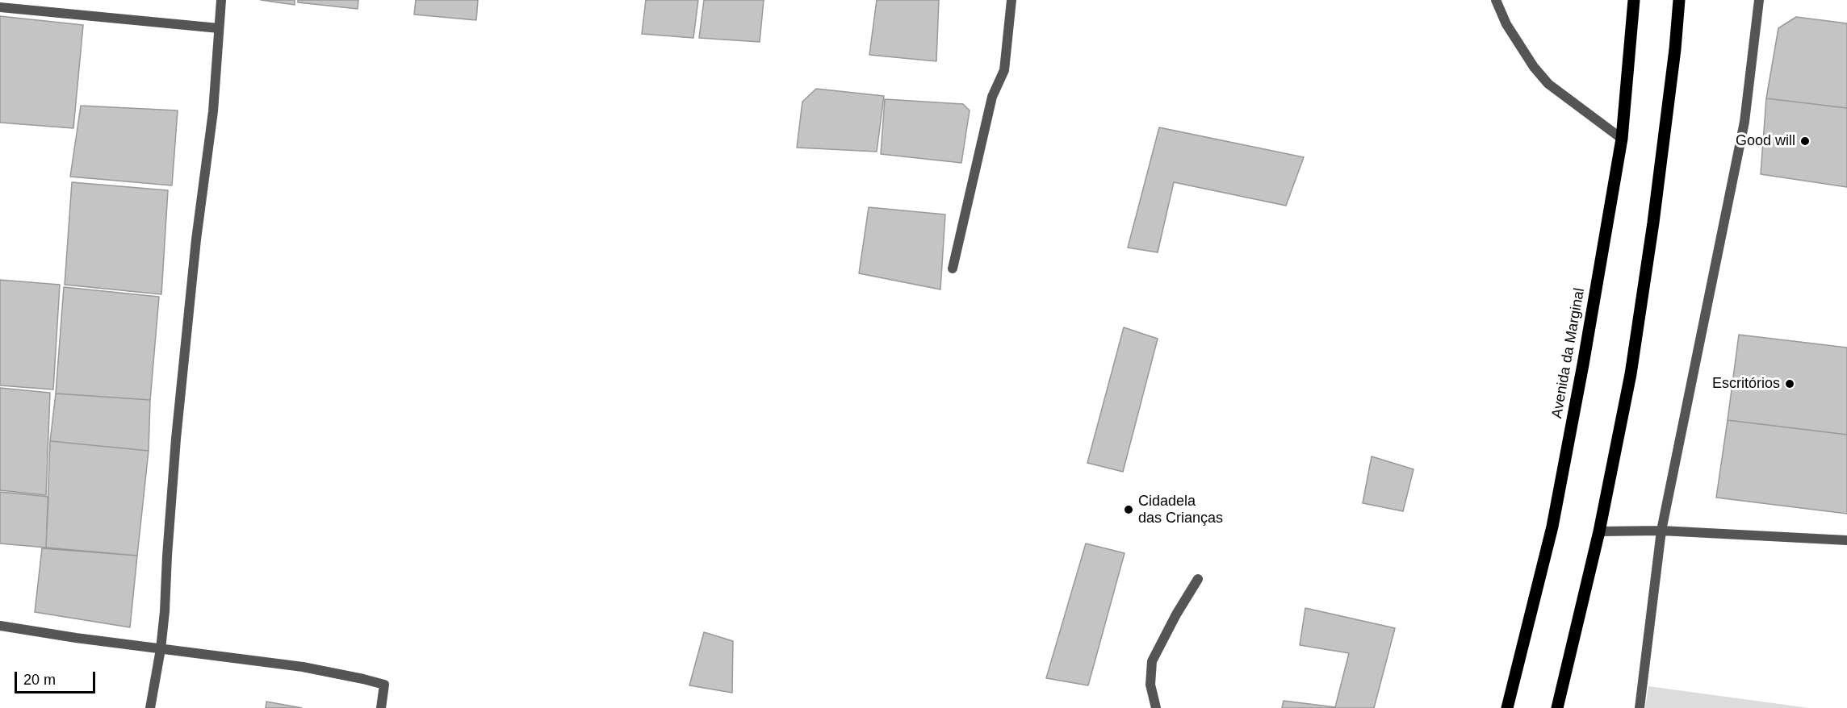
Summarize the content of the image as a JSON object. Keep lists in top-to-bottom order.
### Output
{
  "streets": {
    "main road": ["Avenida da Marginal"]
  },
  "places": ["Good will", "Escritórios", "Cidadela das Crianças"],
  "scale_bar": "20 m"
}
